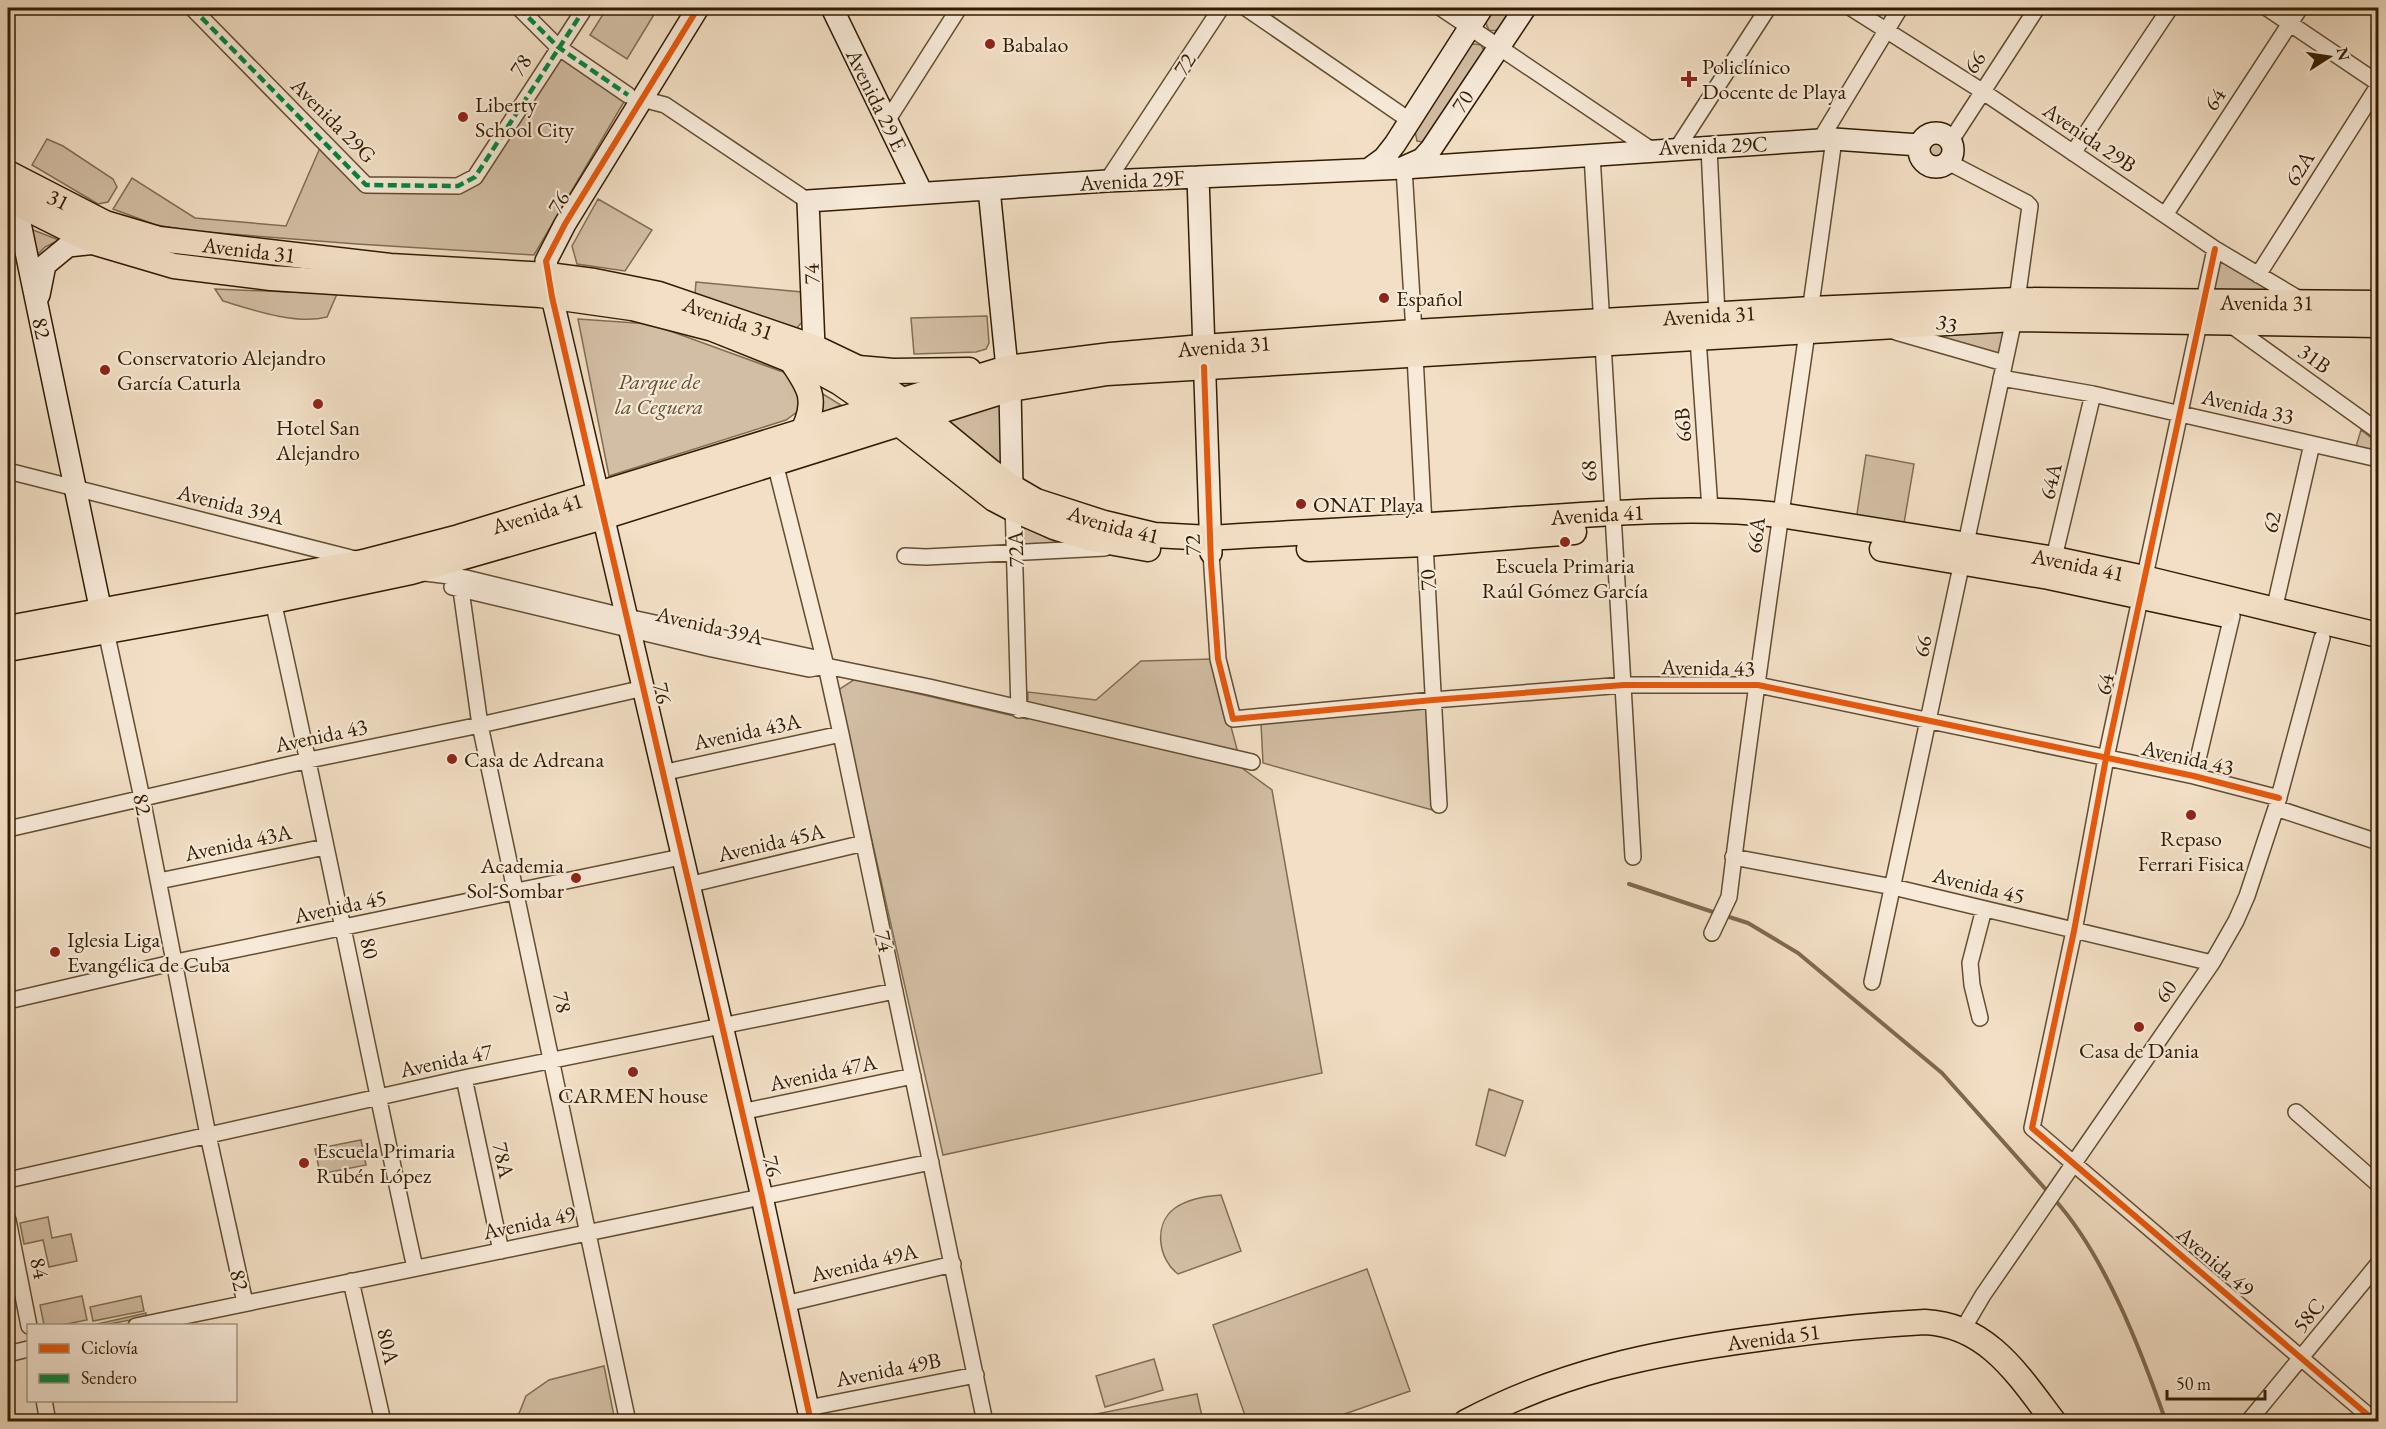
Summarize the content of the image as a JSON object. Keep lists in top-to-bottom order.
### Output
{
  "streets": {
    "main road": [
      "31",
      "Avenida 31",
      "Avenida 41",
      "Avenida 51"
    ],
    "street": [
      "66",
      "72",
      "78",
      "64",
      "Avenida 29 E",
      "70",
      "Avenida 29G",
      "Avenida 29B",
      "Avenida 29C",
      "62A",
      "Avenida 29F",
      "76",
      "74",
      "33",
      "82",
      "31B",
      "Avenida 33",
      "66B",
      "68",
      "64A",
      "Avenida 39A",
      "62",
      "66A",
      "72A",
      "Avenida 43",
      "Avenida 43A",
      "Avenida 45A",
      "Avenida 45",
      "80",
      "60",
      "Avenida 47",
      "Avenida 47A",
      "78A",
      "Avenida 49",
      "Avenida 49A",
      "84",
      "58C",
      "80A",
      "Avenida 49B"
    ]
  },
  "crossings": [
    ["66", "Avenida 29B"],
    ["66", "Avenida 29C"],
    ["66", "Avenida 31"],
    ["66", "33"],
    ["66", "Avenida 33"],
    ["66", "Avenida 41"],
    ["66", "Avenida 43"],
    ["66", "Avenida 45"],
    ["72", "Avenida 29F"],
    ["72", "Avenida 31"],
    ["72", "Avenida 41"],
    ["72", "Avenida 43"],
    ["78", "Avenida 29G"],
    ["78", "Avenida 39A"],
    ["78", "Avenida 43"],
    ["78", "Avenida 45"],
    ["78", "Avenida 47"],
    ["78", "Avenida 49"],
    ["64", "Avenida 29B"],
    ["64", "Avenida 31"],
    ["64", "Avenida 33"],
    ["64", "Avenida 41"],
    ["64", "Avenida 43"],
    ["64", "Avenida 45"],
    ["64", "Avenida 49"],
    ["Avenida 29 E", "Avenida 29F"],
    ["70", "Avenida 29C"],
    ["70", "Avenida 29F"],
    ["70", "Avenida 31"],
    ["70", "Avenida 41"],
    ["70", "Avenida 43"],
    ["Avenida 29B", "62A"],
    ["Avenida 29B", "Avenida 31"],
    ["Avenida 29B", "66A"],
    ["Avenida 29C", "Avenida 29F"],
    ["Avenida 29C", "66A"],
    ["Avenida 29F", "74"],
    ["Avenida 29F", "68"],
    ["Avenida 29F", "72A"],
    ["31", "Avenida 31"],
    ["31", "82"],
    ["76", "Avenida 31"],
    ["76", "Avenida 39A"],
    ["76", "Avenida 41"],
    ["76", "Avenida 43"],
    ["76", "Avenida 43A"],
    ["76", "Avenida 45A"],
    ["76", "Avenida 45"],
    ["76", "Avenida 47"],
    ["76", "Avenida 47A"],
    ["76", "Avenida 49"],
    ["76", "Avenida 49A"],
    ["76", "Avenida 49B"],
    ["Avenida 31", "74"],
    ["Avenida 31", "33"],
    ["Avenida 31", "82"],
    ["Avenida 31", "31B"],
    ["Avenida 31", "66B"],
    ["Avenida 31", "68"],
    ["Avenida 31", "Avenida 41"],
    ["Avenida 31", "66A"],
    ["Avenida 31", "72A"],
    ["74", "Avenida 39A"],
    ["74", "Avenida 41"],
    ["74", "Avenida 43A"],
    ["74", "Avenida 45A"],
    ["74", "Avenida 47"],
    ["74", "Avenida 47A"],
    ["74", "Avenida 49"],
    ["74", "Avenida 49A"],
    ["74", "Avenida 49B"],
    ["33", "Avenida 33"],
    ["82", "Avenida 39A"],
    ["82", "Avenida 41"],
    ["82", "Avenida 43"],
    ["82", "Avenida 43A"],
    ["82", "Avenida 45"],
    ["82", "Avenida 47"],
    ["82", "Avenida 49"],
    ["Avenida 33", "64A"],
    ["Avenida 33", "62"],
    ["66B", "Avenida 41"],
    ["68", "Avenida 41"],
    ["68", "Avenida 43"],
    ["64A", "Avenida 41"],
    ["Avenida 39A", "Avenida 41"],
    ["Avenida 39A", "72A"],
    ["Avenida 41", "62"],
    ["Avenida 41", "66A"],
    ["Avenida 41", "72A"],
    ["Avenida 41", "80"],
    ["Avenida 41", "60"],
    ["66A", "Avenida 43"],
    ["66A", "Avenida 45"],
    ["Avenida 43", "80"],
    ["Avenida 43", "60"],
    ["Avenida 43A", "80"],
    ["Avenida 45", "80"],
    ["Avenida 45", "60"],
    ["80", "Avenida 47"],
    ["80", "Avenida 49"],
    ["60", "Avenida 49"],
    ["60", "Avenida 51"],
    ["Avenida 47", "78A"],
    ["78A", "Avenida 49"],
    ["Avenida 49", "58C"],
    ["Avenida 49", "80A"]
  ],
  "parks": ["Parque de la Ceguera"],
  "places": {
    "other": [
      "Babalao",
      "Liberty School City",
      "Español",
      "Conservatorio Alejandro García Caturla",
      "Hotel San Alejandro",
      "ONAT Playa",
      "Escuela Primaria Raúl Gómez García",
      "Casa de Adreana",
      "Repaso Ferrari Fisica",
      "Academia Sol-Sombar",
      "Iglesia Liga Evangélica de Cuba",
      "Casa de Dania",
      "CARMEN house",
      "Escuela Primaria Rubén López"
    ],
    "health": ["Policlínico Docente de Playa"]
  },
  "legend": ["Ciclovía", "Sendero"],
  "scale_bar": "50 m",
  "north": "right"
}
